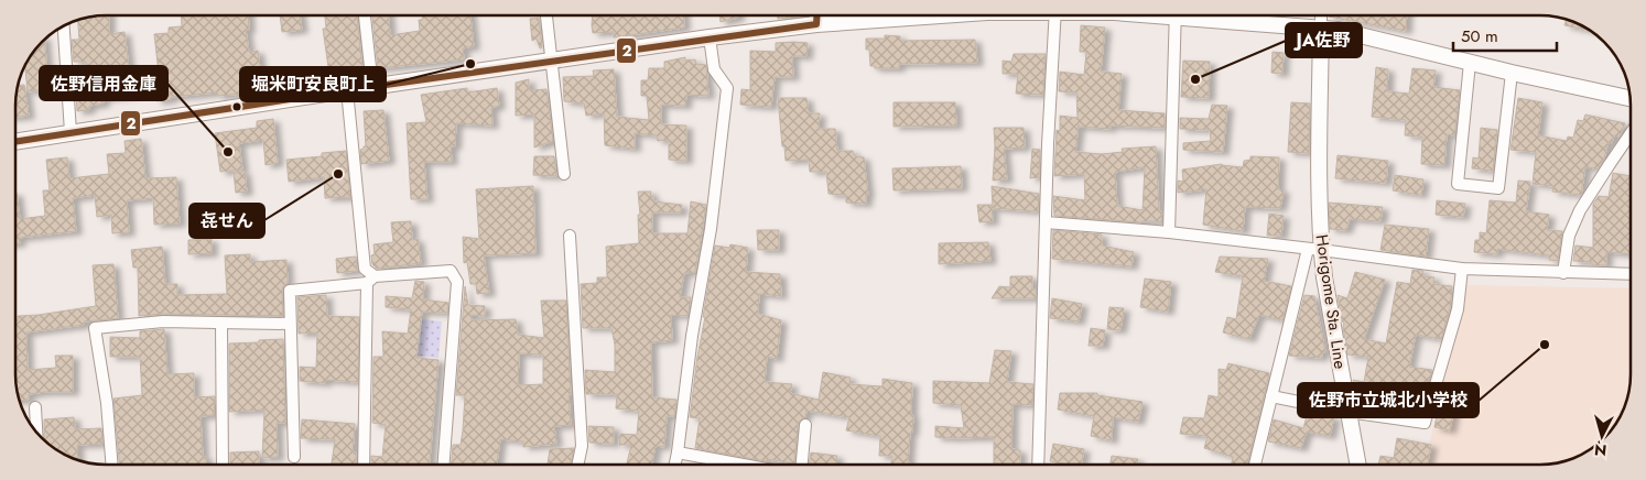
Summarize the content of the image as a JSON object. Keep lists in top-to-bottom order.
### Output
{
  "streets": {
    "main road": ["Horigome Sta. Line"]
  },
  "places": [
    "堀米町安良町上",
    "JA佐野",
    "佐野信用金庫",
    "㐂せん",
    "佐野市立城北小学校"
  ],
  "lines": ["transit line 2"],
  "scale_bar": "50 m",
  "north": "bottom"
}
